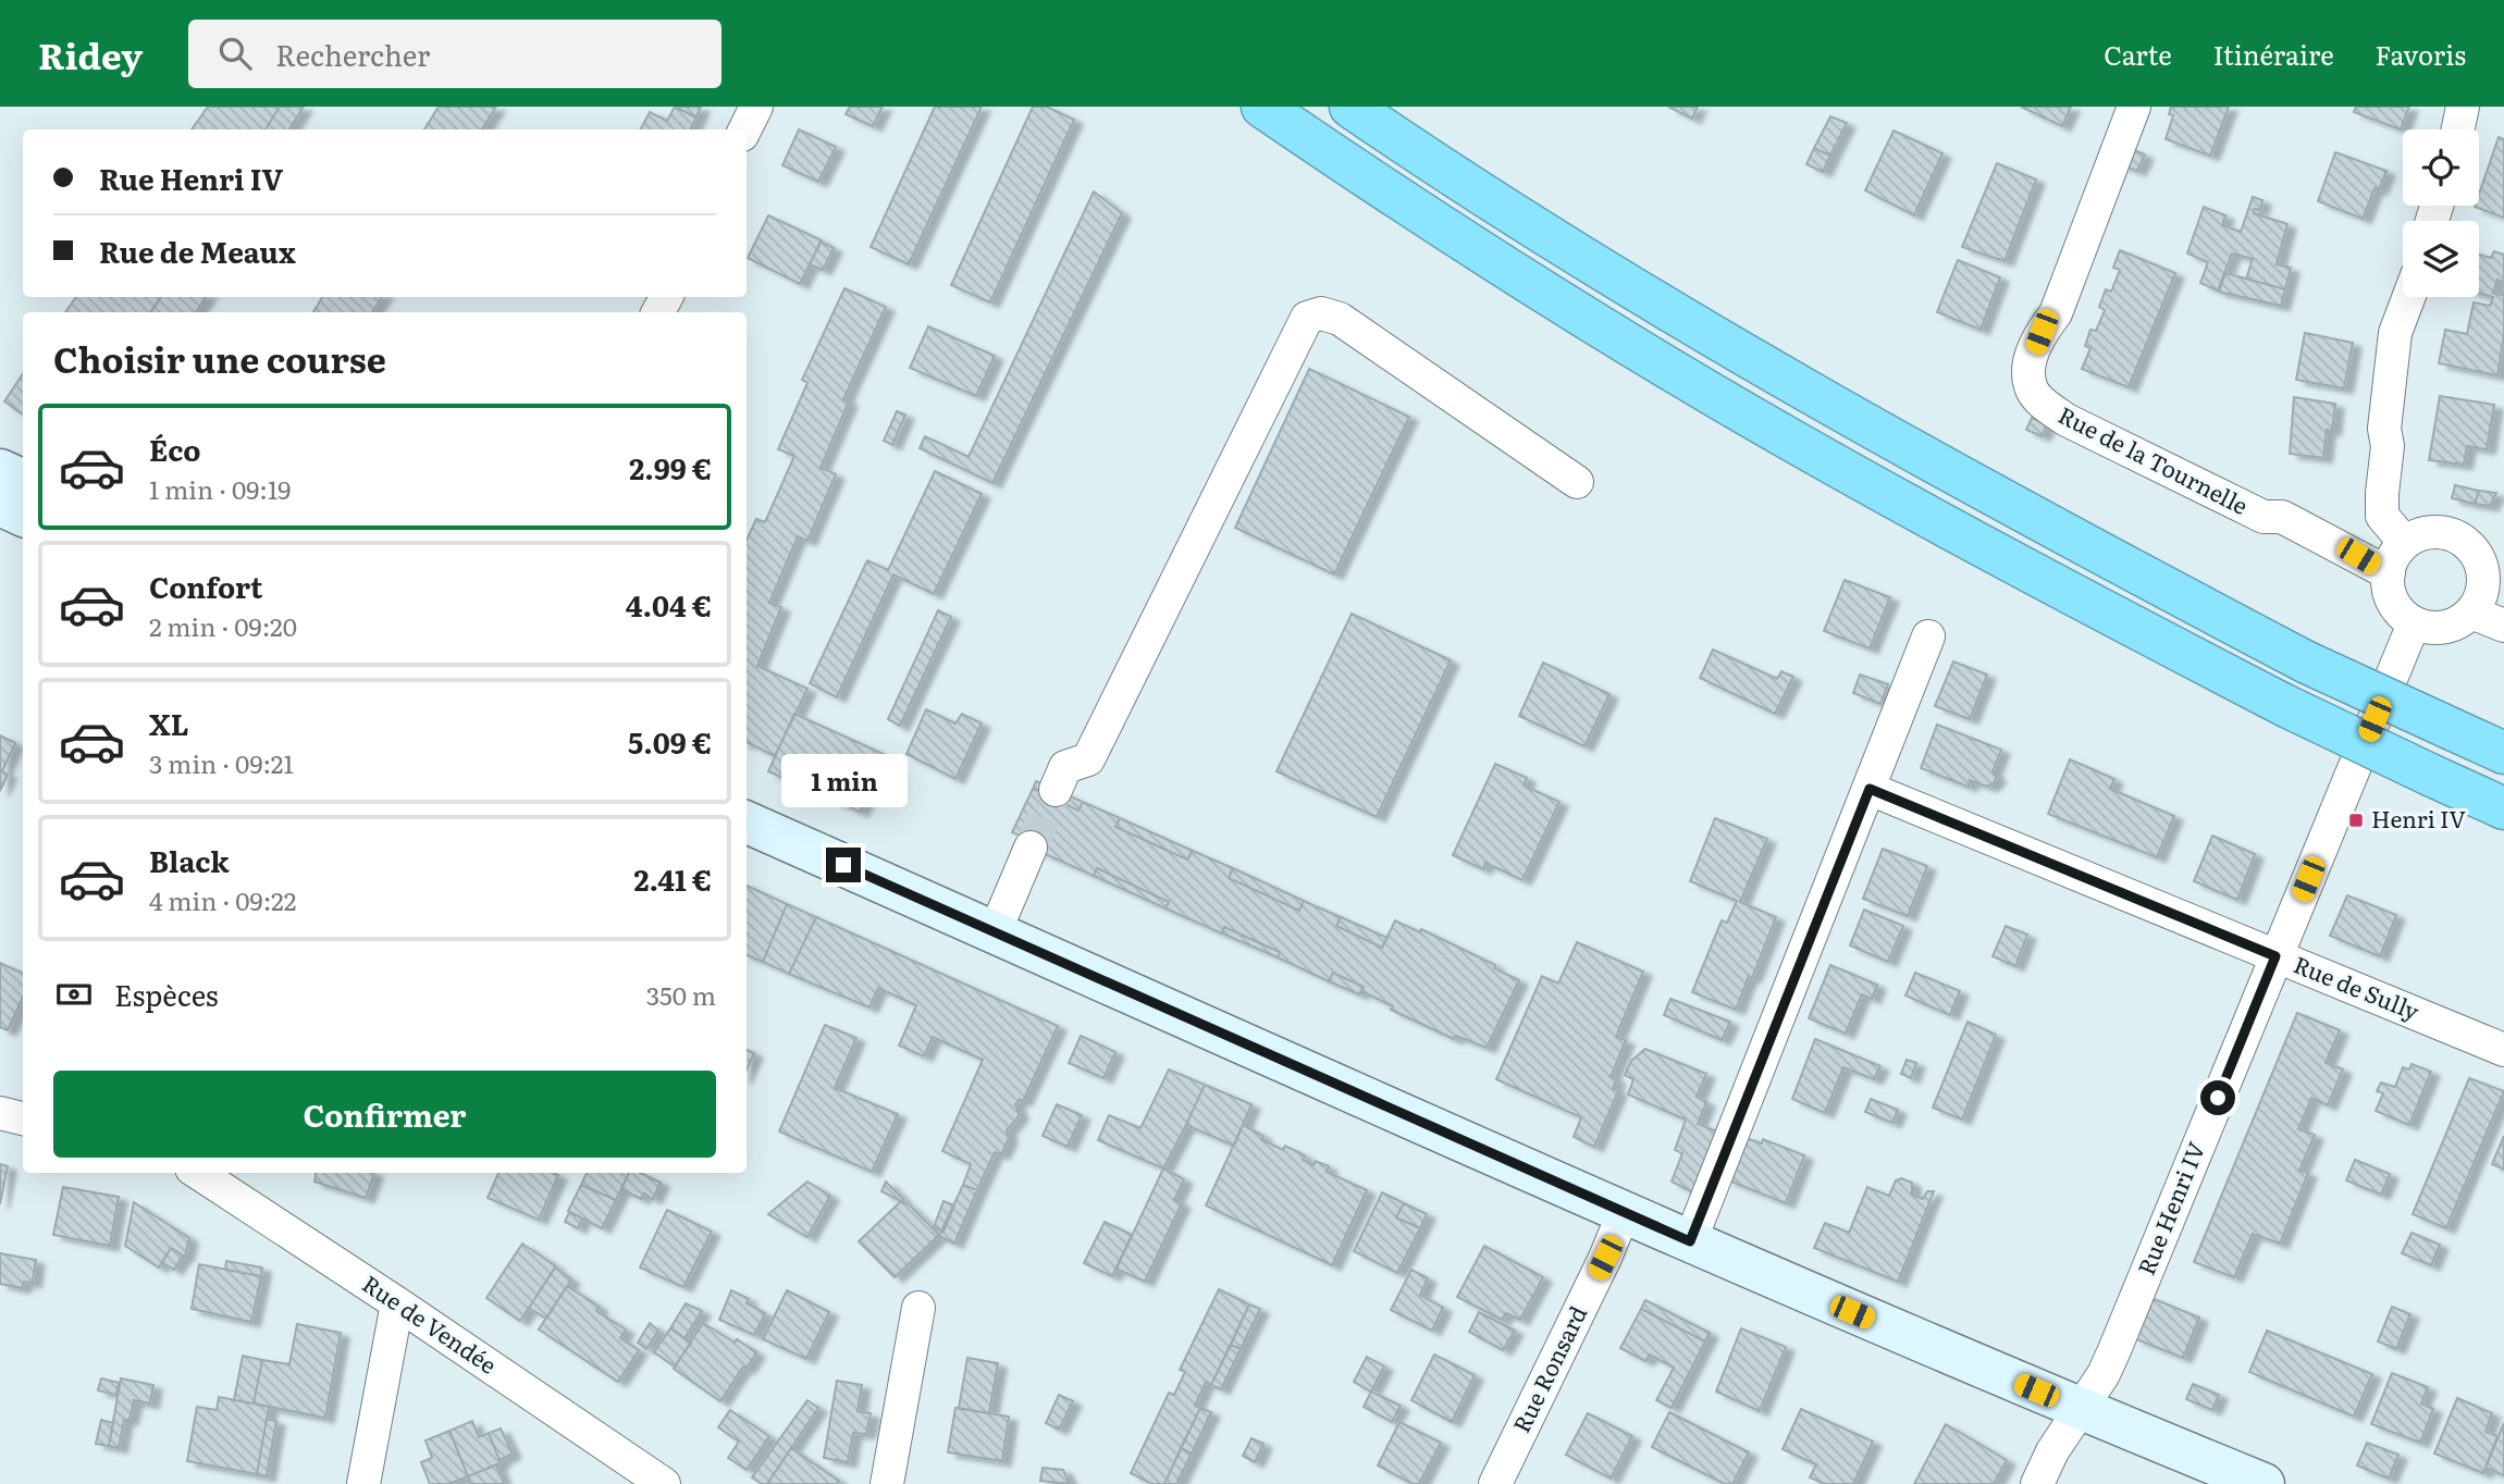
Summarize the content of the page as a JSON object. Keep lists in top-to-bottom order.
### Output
{
  "streets": {
    "street": [
      "Rue de la Tournelle",
      "Rue de Sully",
      "Rue Henri IV",
      "Rue de Vendée",
      "Rue Ronsard"
    ]
  },
  "crossings": [
    ["Rue de la Tournelle", "Rue Henri IV"],
    ["Rue de Sully", "Rue Henri IV"]
  ],
  "places": {
    "transit": ["Henri IV"]
  },
  "page": {
    "header": "Ridey",
    "search": "Rechercher",
    "nav": ["Carte", "Itinéraire", "Favoris"],
    "banner": ["Rue Henri IV", "Rue de Meaux"],
    "heading": "Choisir une course",
    "list": [
      {
        "name": "Éco",
        "note": "1 min · 09:19",
        "value": "2.99 €"
      },
      {
        "name": "Confort",
        "note": "2 min · 09:20",
        "value": "4.04 €"
      },
      {
        "name": "XL",
        "note": "3 min · 09:21",
        "value": "5.09 €"
      },
      {
        "name": "Black",
        "note": "4 min · 09:22",
        "value": "2.41 €"
      }
    ],
    "bubble": "1 min",
    "pay": ["Espèces", "350 m"],
    "buttons": "Confirmer"
  }
}
